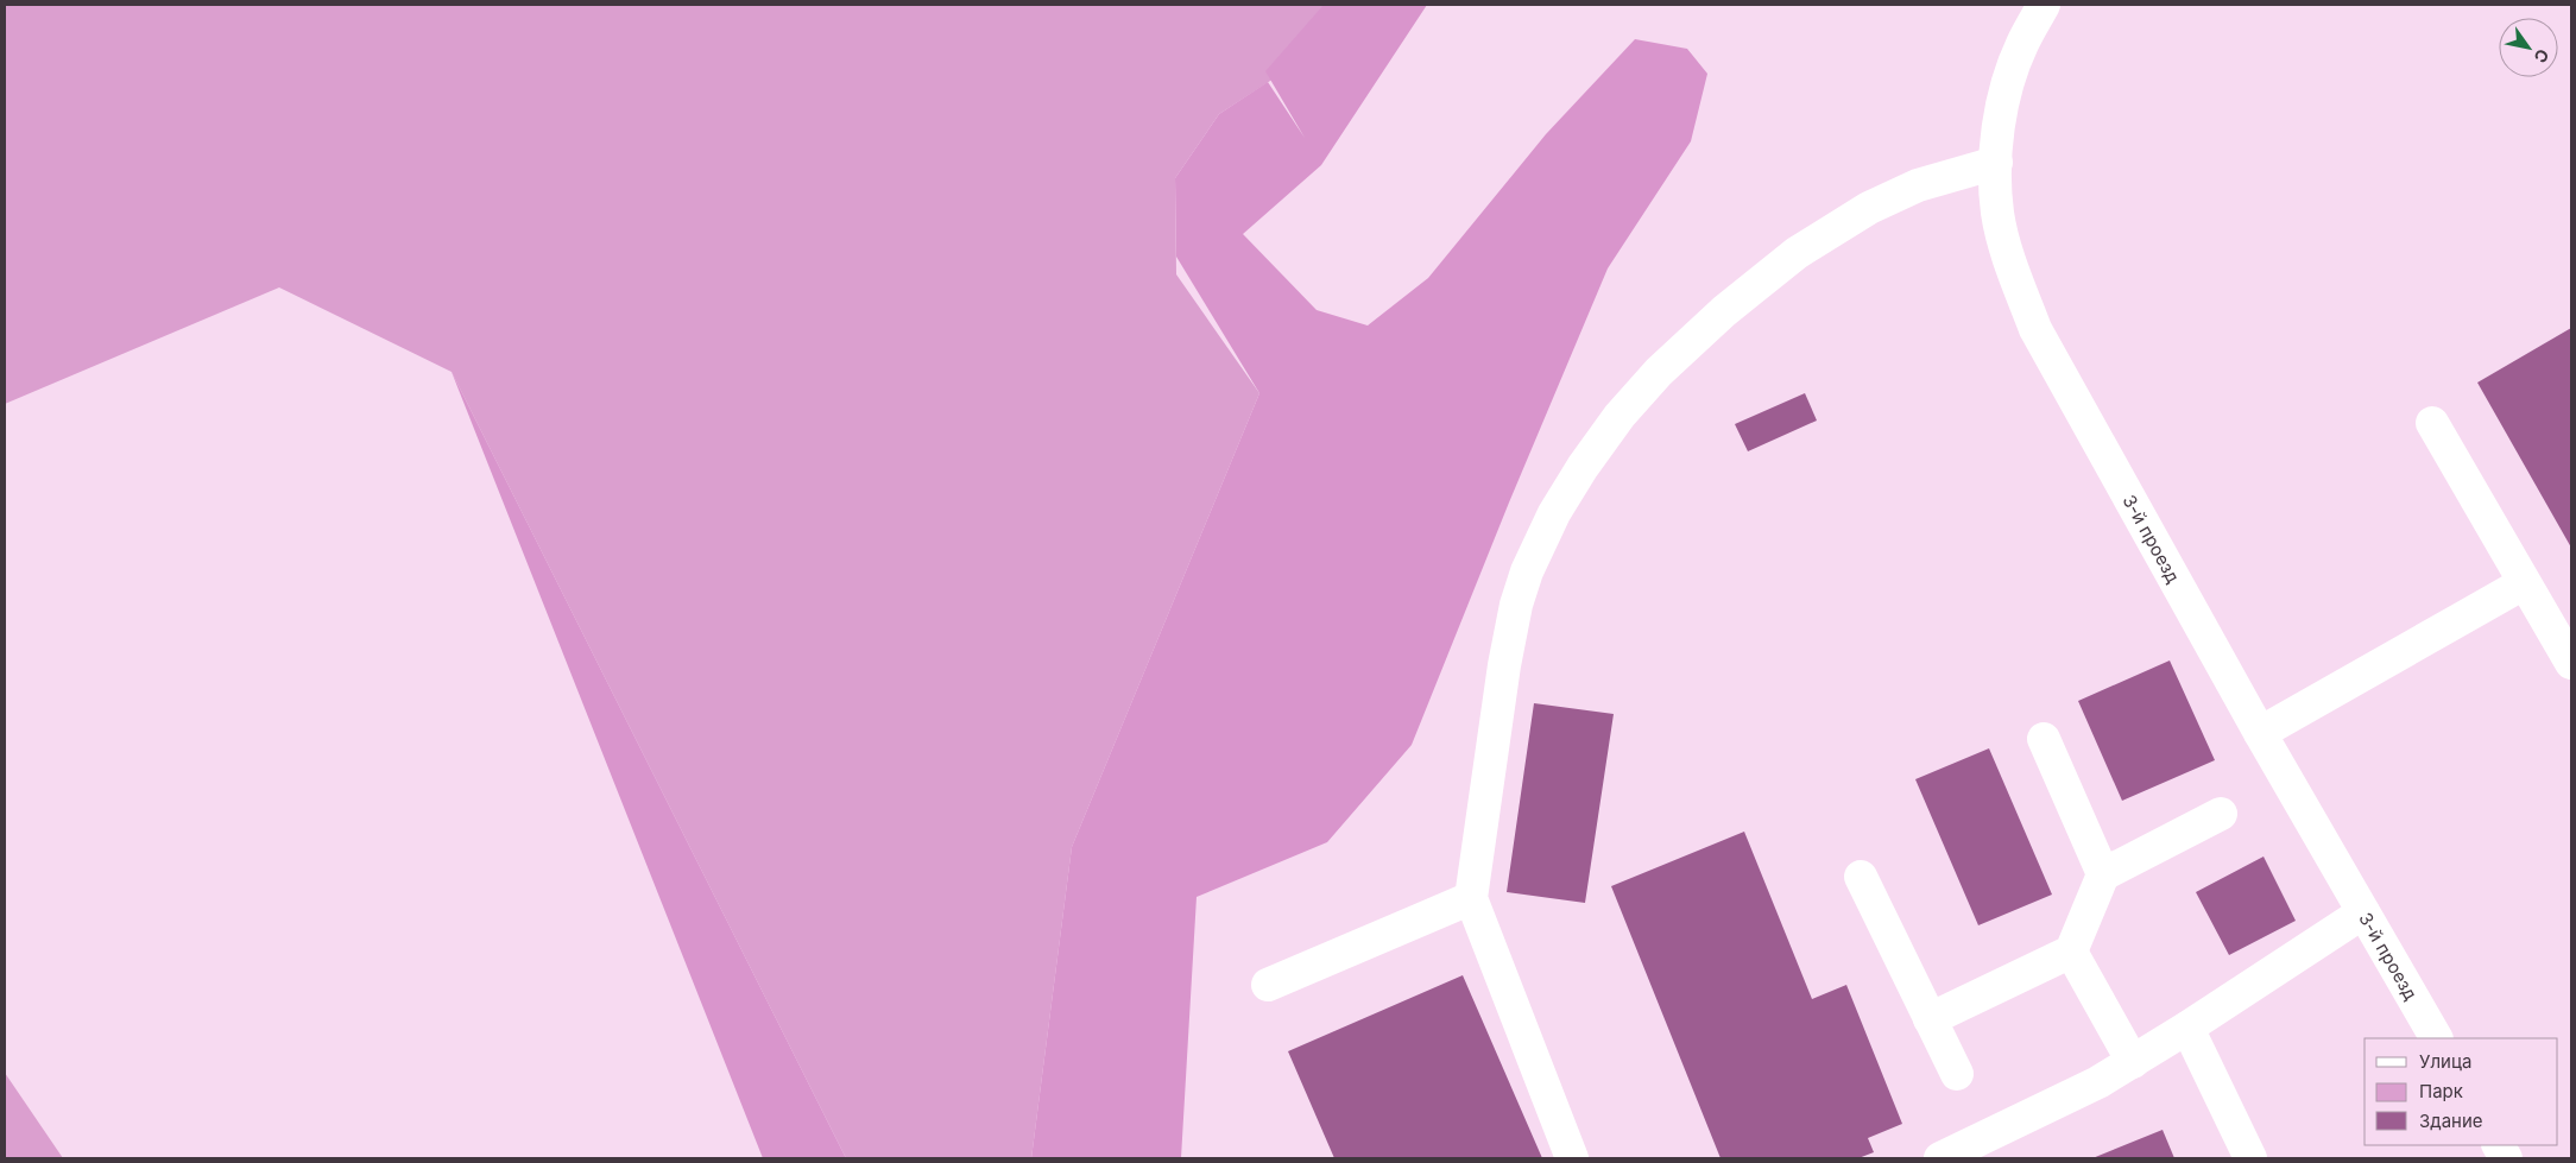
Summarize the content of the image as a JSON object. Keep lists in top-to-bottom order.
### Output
{
  "streets": {
    "street": ["3-й проезд"]
  },
  "legend": ["Улица", "Парк", "Здание"],
  "north": "bottom right"
}
